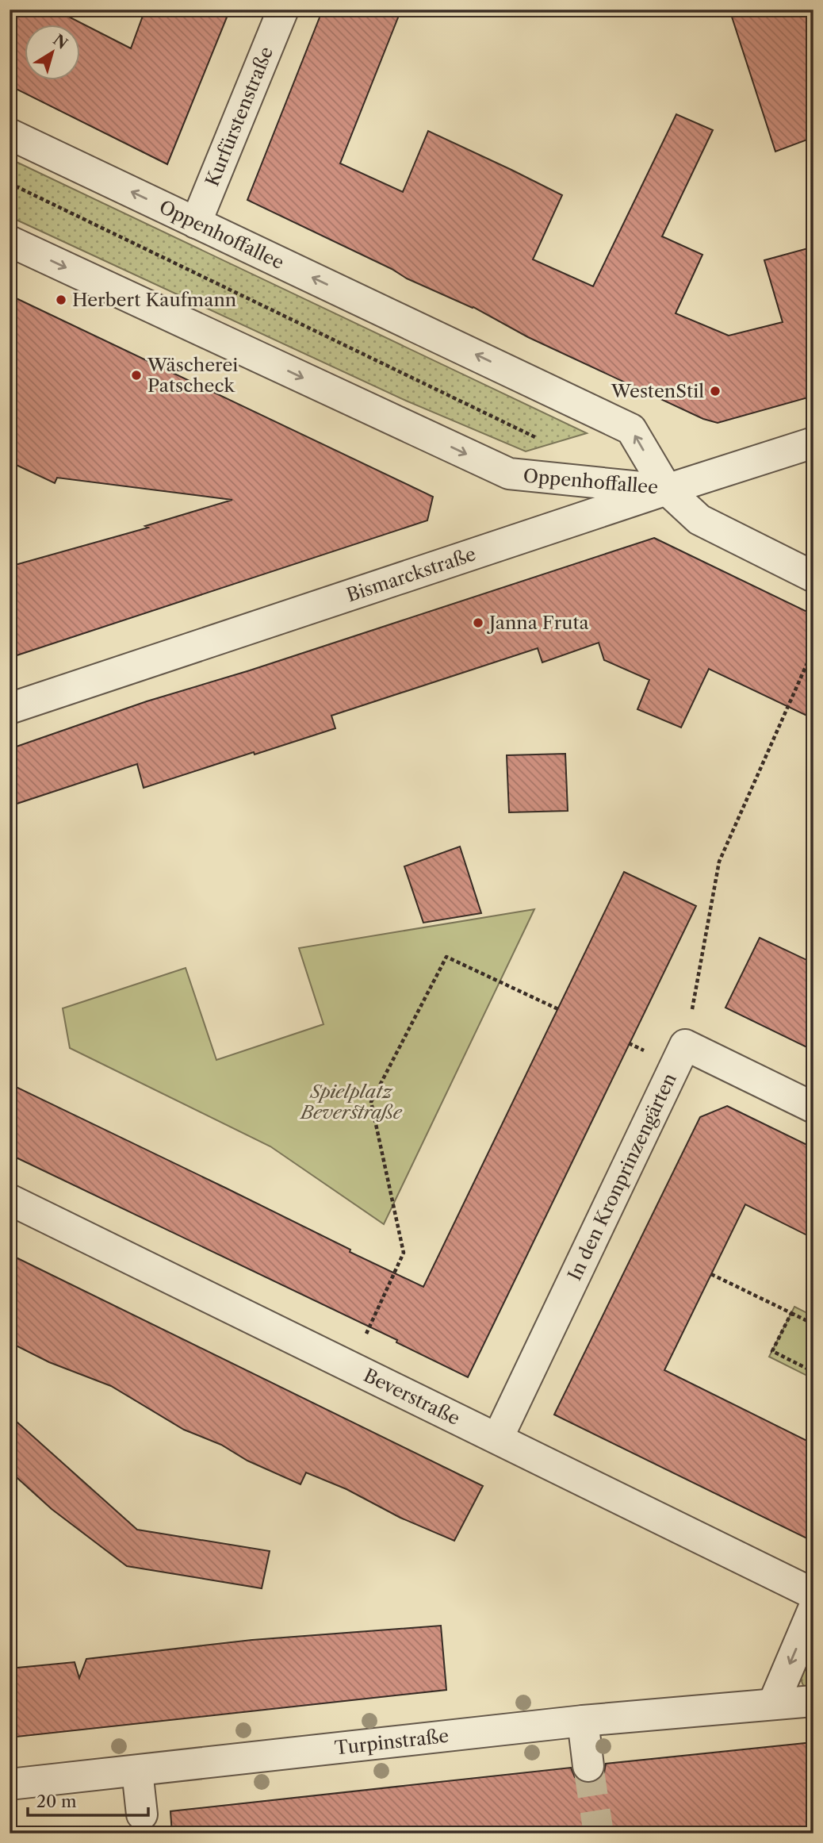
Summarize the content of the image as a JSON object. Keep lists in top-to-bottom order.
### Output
{
  "streets": {
    "street": [
      "Kurfürstenstraße",
      "Oppenhoffallee",
      "Bismarckstraße",
      "In den Kronprinzengärten",
      "Beverstraße",
      "Turpinstraße"
    ]
  },
  "crossings": [
    ["Kurfürstenstraße", "Oppenhoffallee"],
    ["Oppenhoffallee", "Bismarckstraße"],
    ["In den Kronprinzengärten", "Beverstraße"]
  ],
  "parks": ["Spielplatz Beverstraße"],
  "places": [
    "Herbert Kaufmann",
    "Wäscherei Patscheck",
    "WestenStil",
    "Janna Fruta"
  ],
  "scale_bar": "20 m",
  "north": "top right"
}
